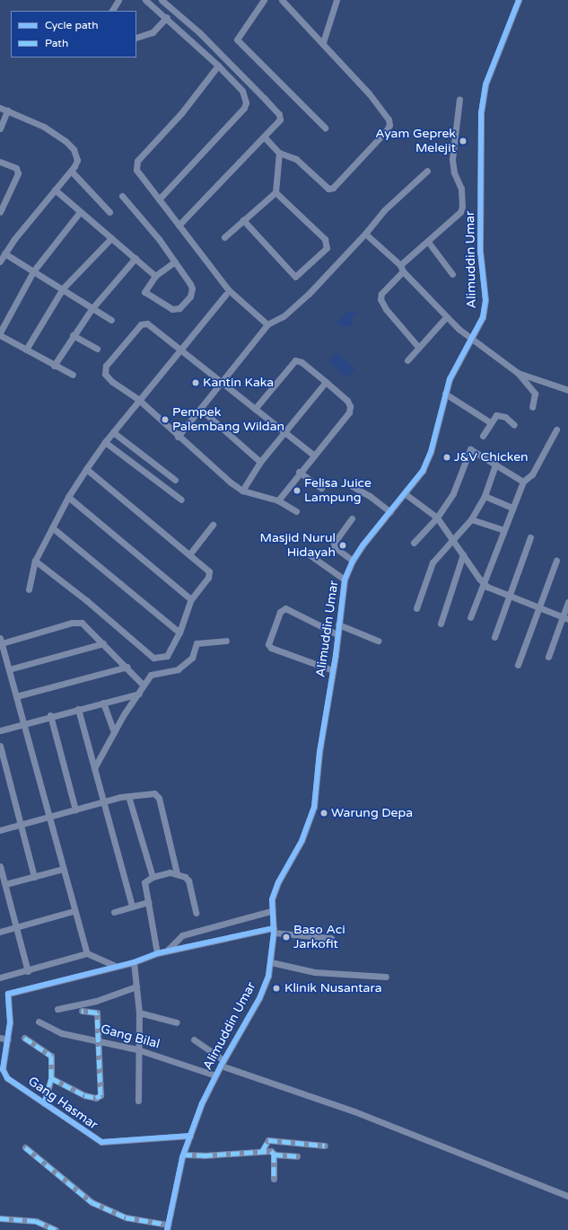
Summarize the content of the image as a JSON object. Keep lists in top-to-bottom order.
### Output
{
  "streets": {
    "street": ["Alimuddin Umar", "Gang Bilal", "Gang Hasmar"]
  },
  "crossings": [
    ["Alimuddin Umar", "Gang Bilal"],
    ["Alimuddin Umar", "Gang Hasmar"]
  ],
  "places": [
    "Ayam Geprek Melejit",
    "Kantin Kaka",
    "Pempek Palembang Wildan",
    "J&V Chicken",
    "Felisa Juice Lampung",
    "Masjid Nurul Hidayah",
    "Warung Depa",
    "Baso Aci Jarkofit",
    "Klinik Nusantara"
  ],
  "legend": ["Cycle path", "Path"]
}
